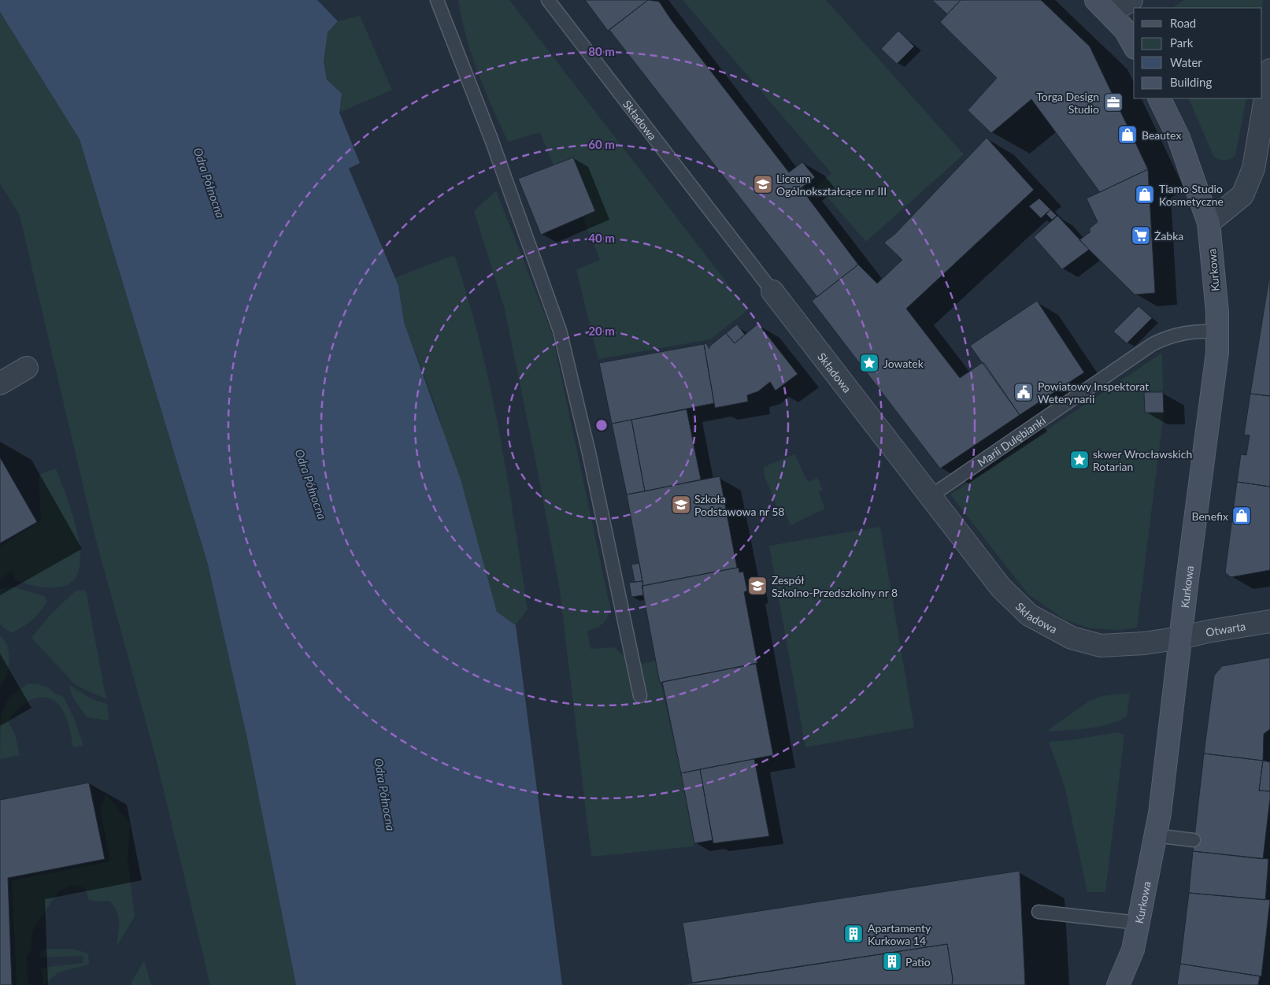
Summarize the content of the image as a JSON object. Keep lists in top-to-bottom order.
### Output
{
  "streets": {
    "main road": ["Kurkowa"],
    "street": ["Składowa", "Otwarta"],
    "lane": ["Marii Dulębianki"]
  },
  "crossings": [
    ["Składowa", "Kurkowa"],
    ["Składowa", "Marii Dulębianki"],
    ["Składowa", "Otwarta"],
    ["Kurkowa", "Marii Dulębianki"],
    ["Kurkowa", "Otwarta"]
  ],
  "water": ["Odra Północna"],
  "places": {
    "office": ["Torga Design Studio"],
    "shop": ["Beautex", "Tiamo Studio Kosmetyczne", "Benefix"],
    "school or university": ["Liceum Ogólnokształcące nr III", "Szkoła Podstawowa nr 58", "Zespół Szkolno-Przedszkolny nr 8"],
    "supermarket": ["Żabka"],
    "place": ["Jowatek", "skwer Wrocławskich Rotarian"],
    "public building": ["Powiatowy Inspektorat Weterynarii"],
    "building": ["Apartamenty Kurkowa 14", "Patio"]
  },
  "legend": [
    "Road",
    "Park",
    "Water",
    "Building"
  ],
  "rings": [
    "80 m",
    "60 m",
    "40 m",
    "20 m"
  ]
}
